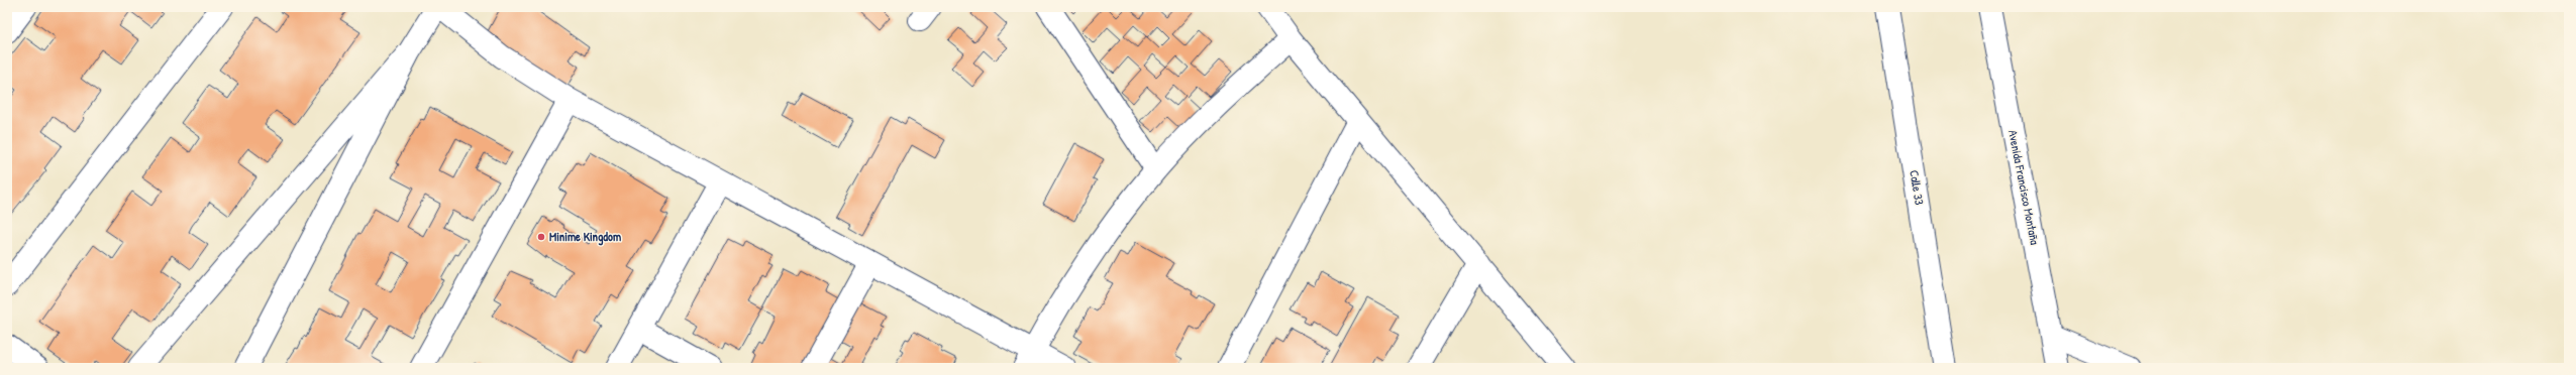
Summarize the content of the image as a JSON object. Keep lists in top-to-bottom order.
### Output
{
  "streets": {
    "street": ["Calle 33", "Avenida Francisco Montaña"]
  },
  "places": ["Minime Kingdom"]
}
